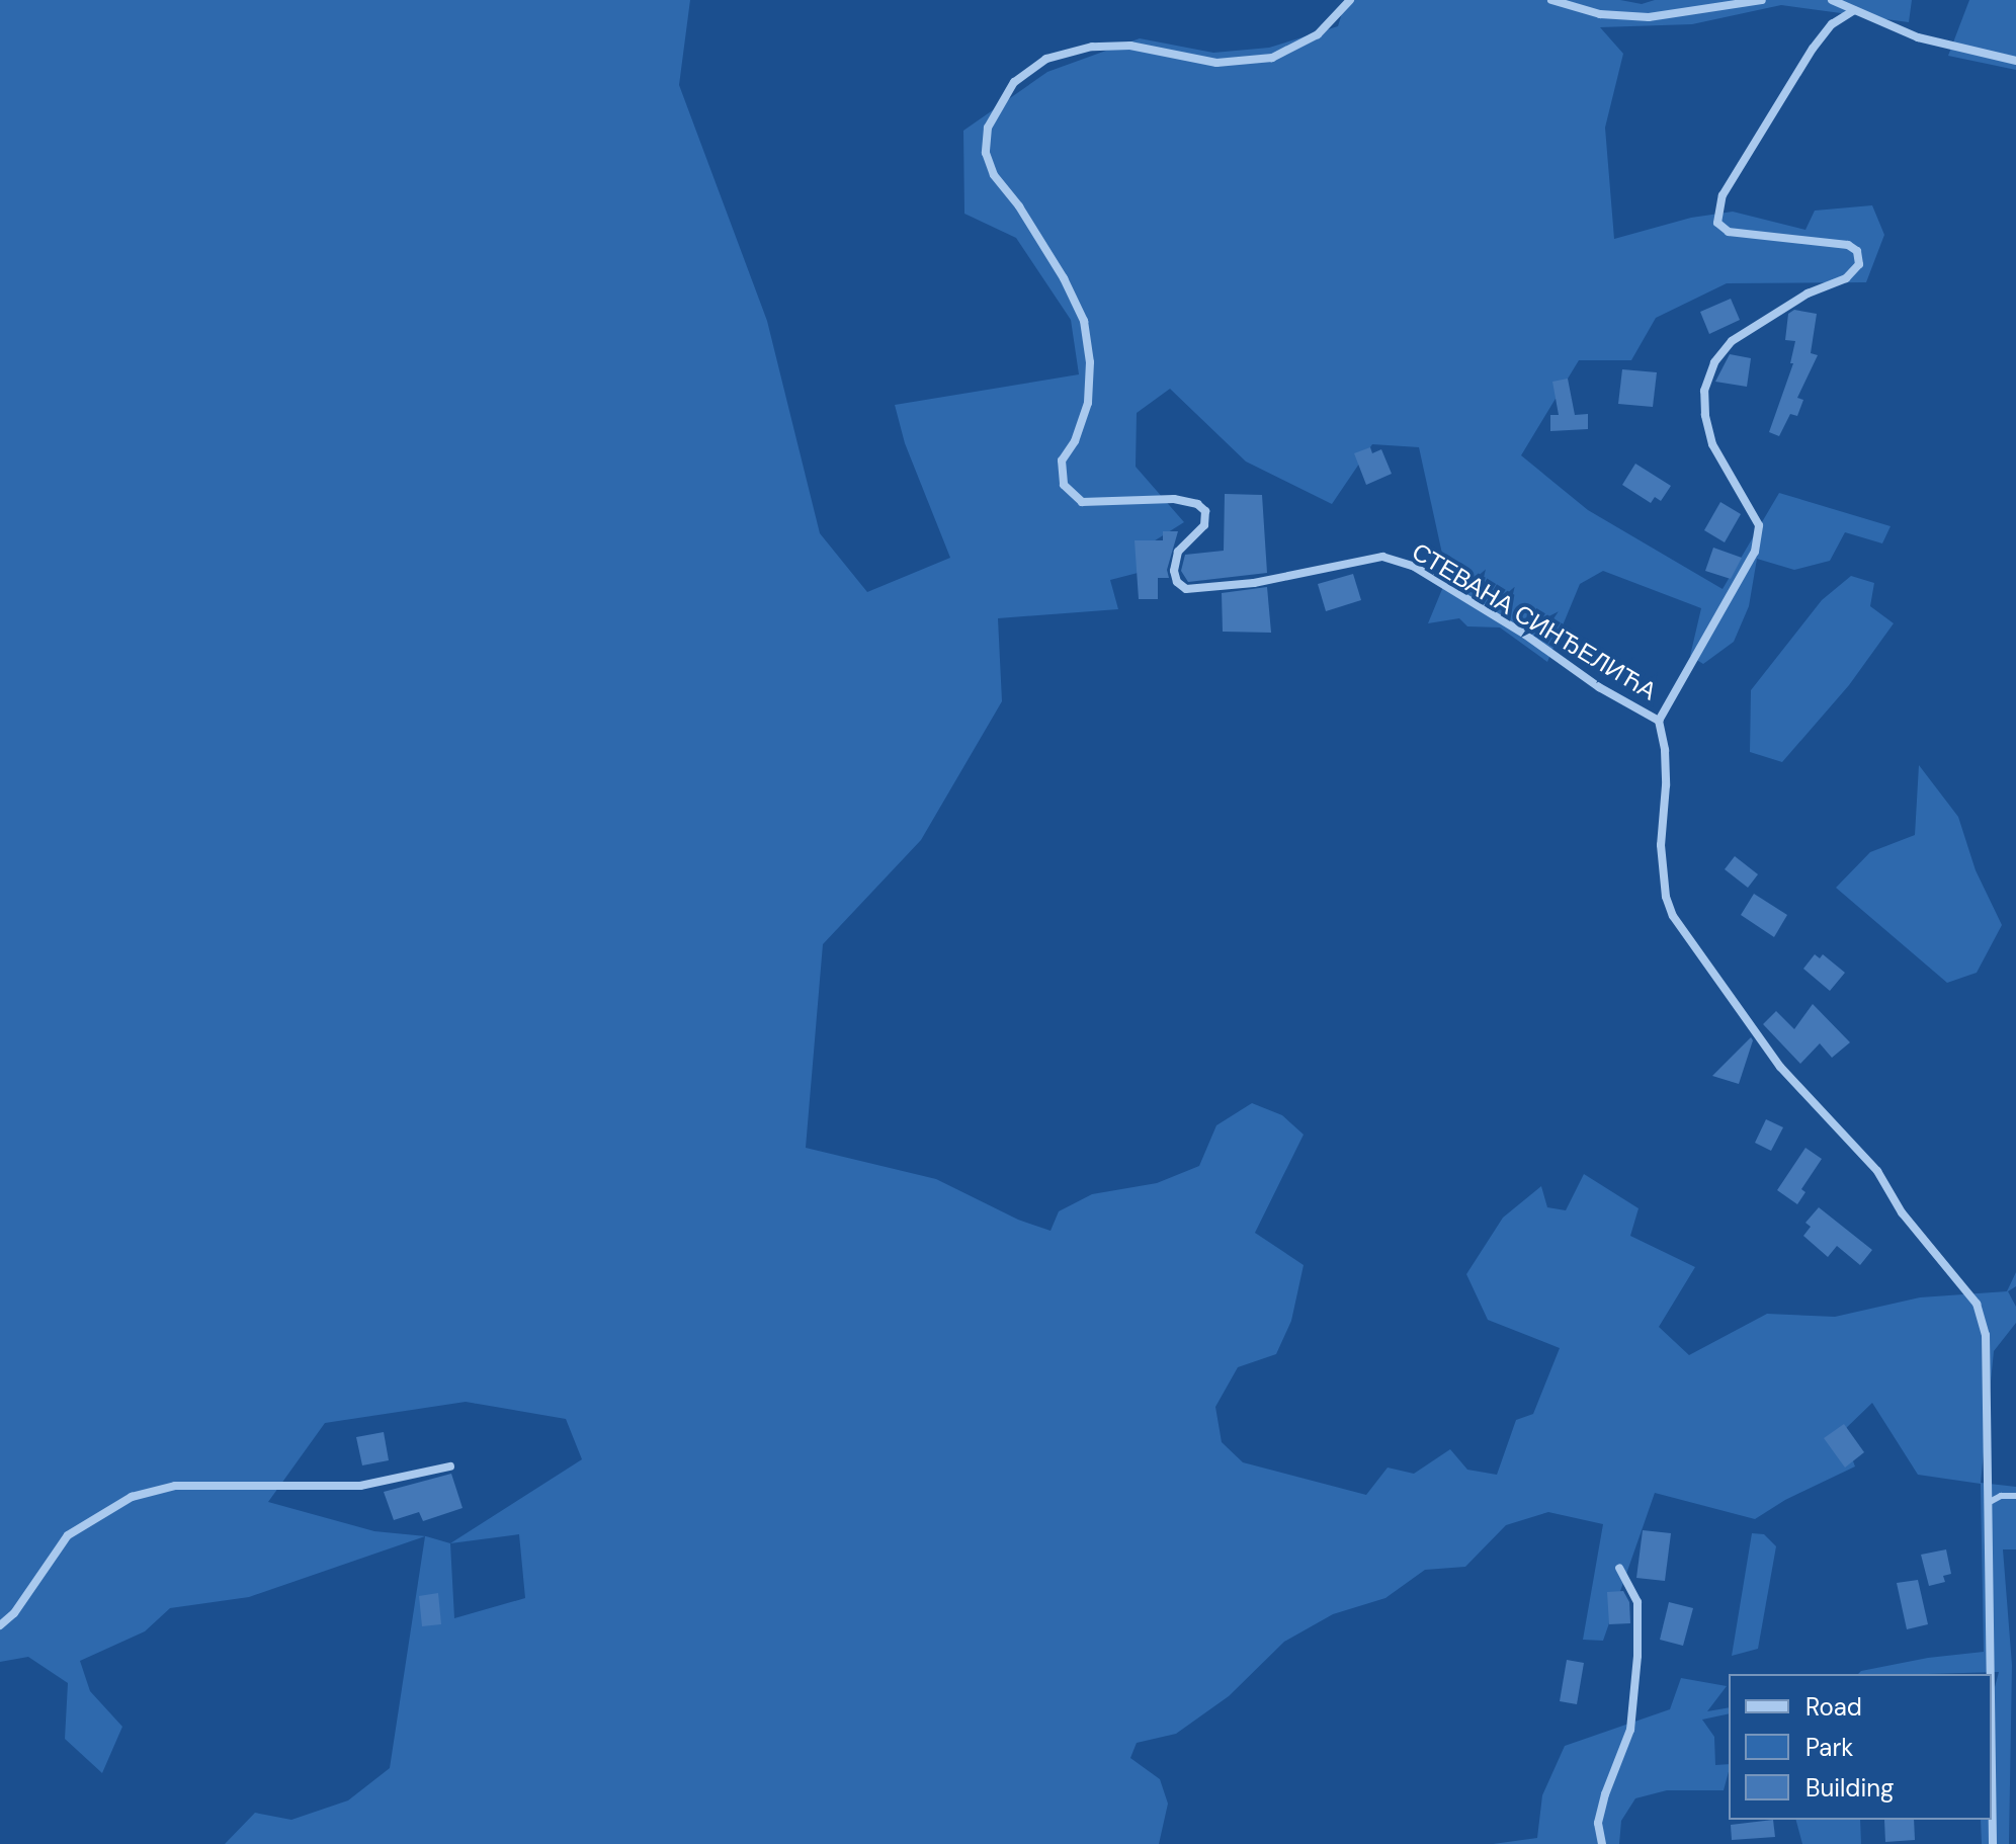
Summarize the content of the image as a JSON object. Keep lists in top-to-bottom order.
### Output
{
  "streets": {
    "street": ["СТЕВАНА СИНЂЕЛИЋА"]
  },
  "legend": ["Road", "Park", "Building"]
}
